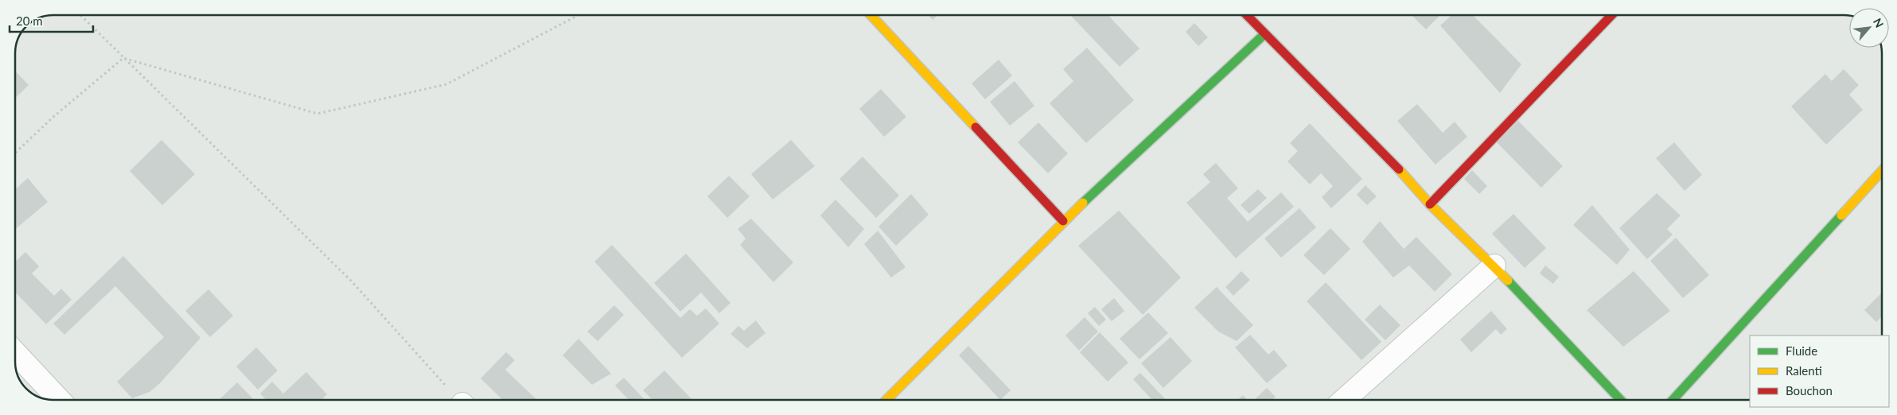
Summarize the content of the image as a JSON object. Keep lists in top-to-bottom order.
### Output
{
  "legend": ["Fluide", "Ralenti", "Bouchon"],
  "scale_bar": "20 m",
  "north": "top right"
}
